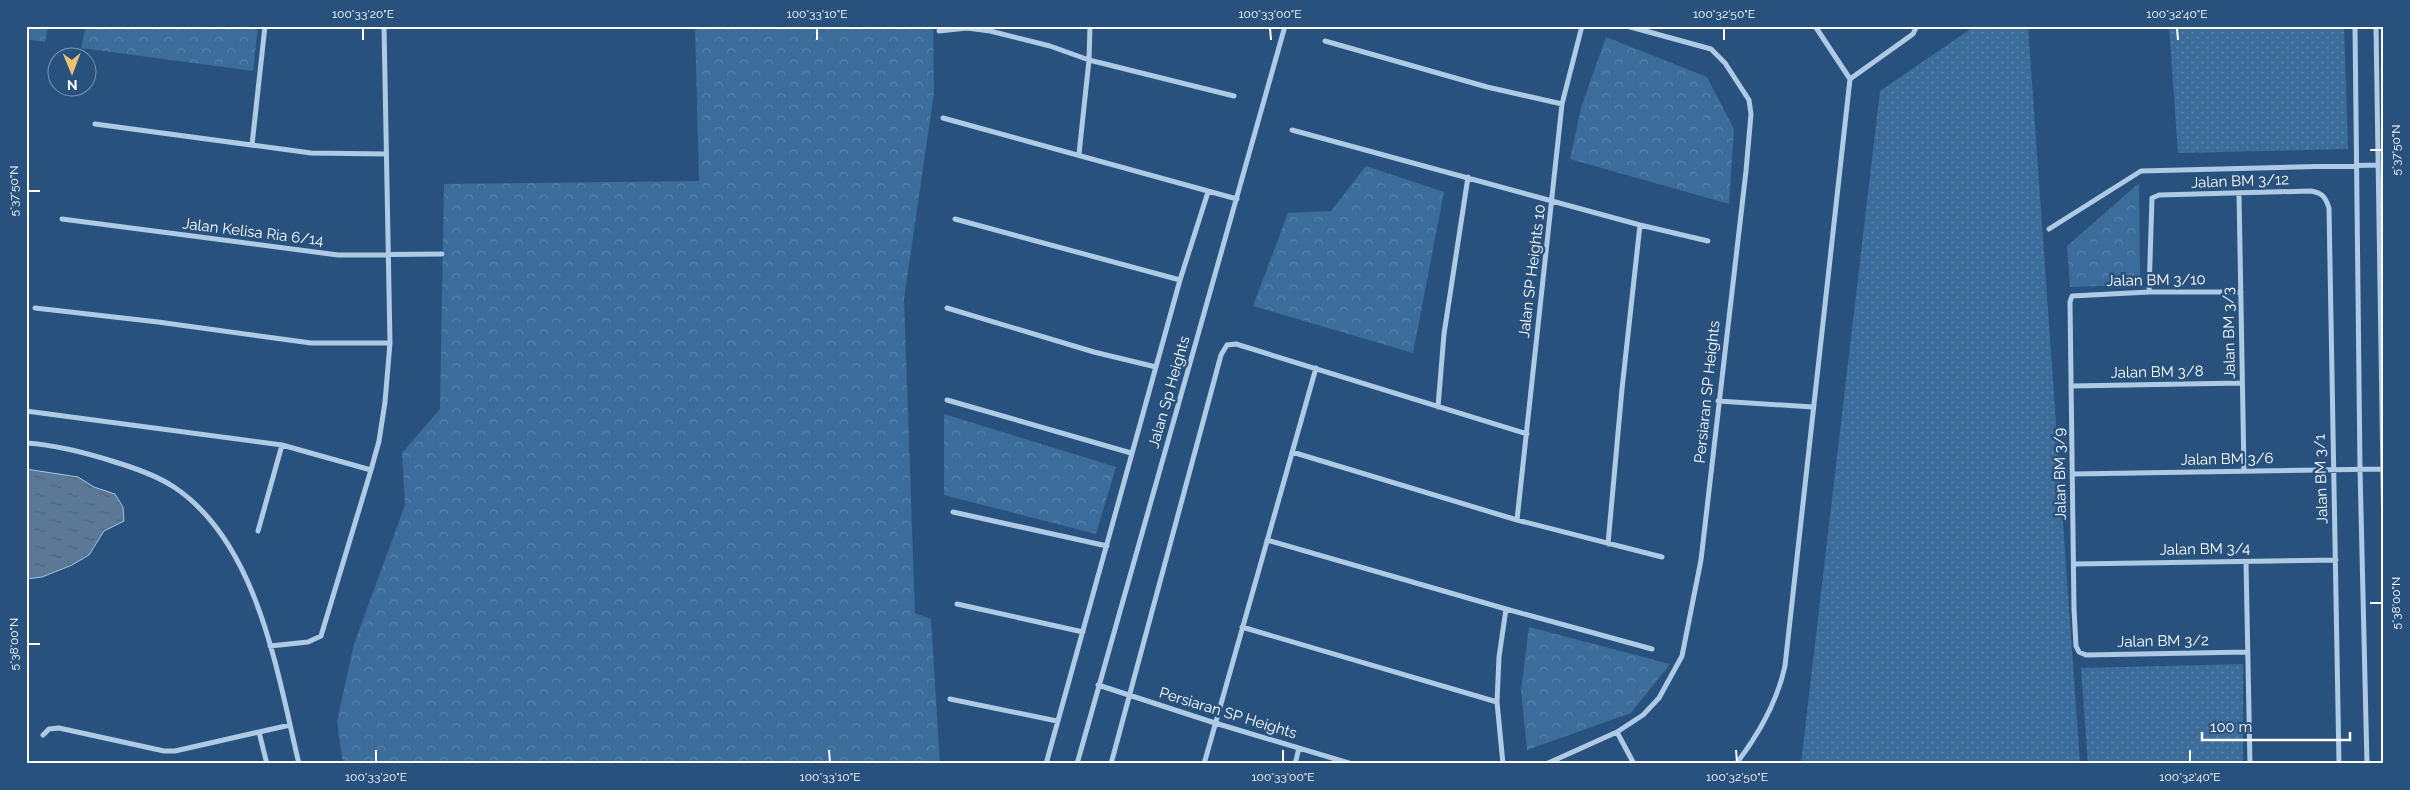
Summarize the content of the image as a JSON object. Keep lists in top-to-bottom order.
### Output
{
  "streets": {
    "street": [
      "Jalan BM 3/12",
      "Jalan Kelisa Ria 6/14",
      "Jalan SP Heights 10",
      "Jalan BM 3/10",
      "Jalan BM 3/3",
      "Jalan BM 3/8",
      "Jalan Sp Heights",
      "Persiaran SP Heights",
      "Jalan BM 3/6",
      "Jalan BM 3/9",
      "Jalan BM 3/1",
      "Jalan BM 3/4",
      "Jalan BM 3/2"
    ]
  },
  "crossings": [
    ["Jalan BM 3/12", "Jalan BM 3/10"],
    ["Jalan BM 3/12", "Jalan BM 3/3"],
    ["Jalan BM 3/12", "Jalan BM 3/1"],
    ["Jalan BM 3/10", "Jalan BM 3/3"],
    ["Jalan BM 3/10", "Jalan BM 3/9"],
    ["Jalan BM 3/3", "Jalan BM 3/8"],
    ["Jalan BM 3/3", "Jalan BM 3/6"],
    ["Jalan BM 3/8", "Jalan BM 3/9"],
    ["Jalan Sp Heights", "Persiaran SP Heights"],
    ["Jalan BM 3/6", "Jalan BM 3/9"],
    ["Jalan BM 3/6", "Jalan BM 3/1"],
    ["Jalan BM 3/9", "Jalan BM 3/4"],
    ["Jalan BM 3/9", "Jalan BM 3/2"],
    ["Jalan BM 3/1", "Jalan BM 3/4"]
  ],
  "scale_bar": "100 m",
  "north": "bottom",
  "coordinates": [
    "100°33'20\"E",
    "100°33'10\"E",
    "100°33'00\"E",
    "100°32'50\"E",
    "100°32'40\"E",
    "5°37'50\"N",
    "5°38'00\"N"
  ]
}
